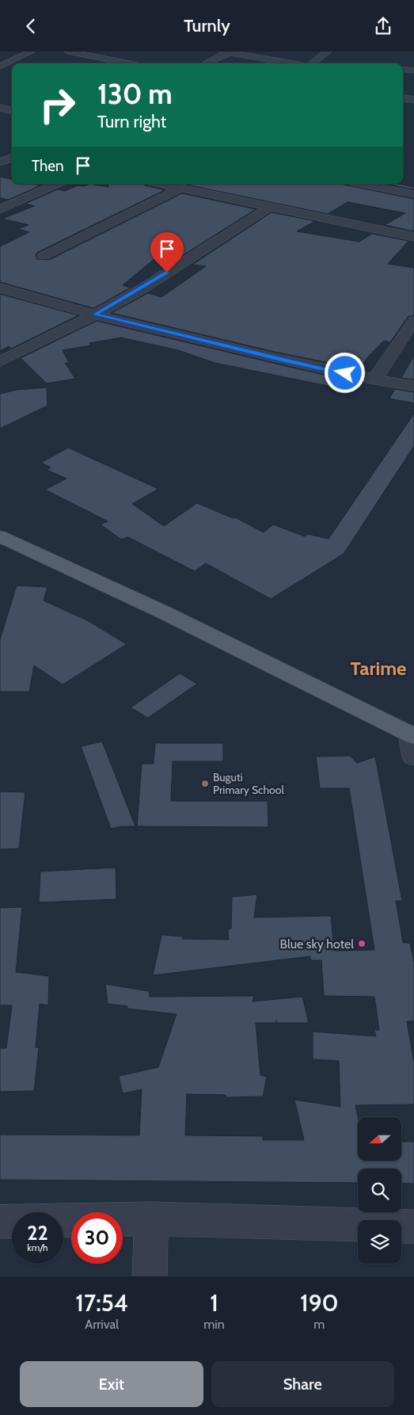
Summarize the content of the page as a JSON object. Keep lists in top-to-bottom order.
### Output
{
  "districts": ["Tarime"],
  "places": ["Buguti Primary School", "Blue sky hotel"],
  "north": "left",
  "page": {
    "header": "Turnly",
    "turn": ["130 m", "Turn right"],
    "then": "Then",
    "speed": "22 km/h",
    "limit": "30",
    "eta": [
      "17:54",
      "Arrival",
      "1",
      "min",
      "190",
      "m"
    ],
    "buttons": ["Exit", "Share"]
  }
}
